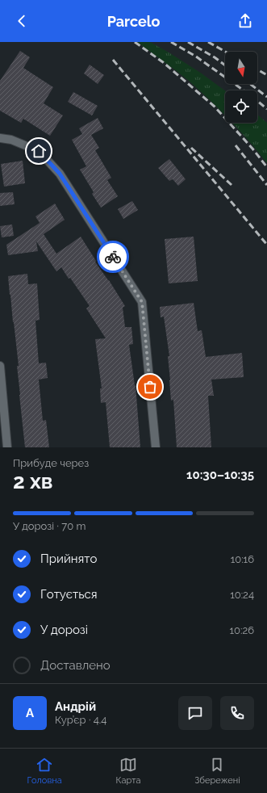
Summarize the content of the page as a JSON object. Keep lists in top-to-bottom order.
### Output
{
  "north": "bottom",
  "page": {
    "header": "Parcelo",
    "heading": ["2 хв", "Прибуде через", "10:30–10:35"],
    "panel": ["Андрій", "Кур’єр · 4.4"],
    "bar": "У дорозі · 70 m",
    "list": [
      ["Прийнято", "10:16"],
      ["Готується", "10:24"],
      ["У дорозі", "10:26"],
      "Доставлено"
    ],
    "round": "А",
    "tabs": ["Головна", "Карта", "Збережені"]
  }
}
